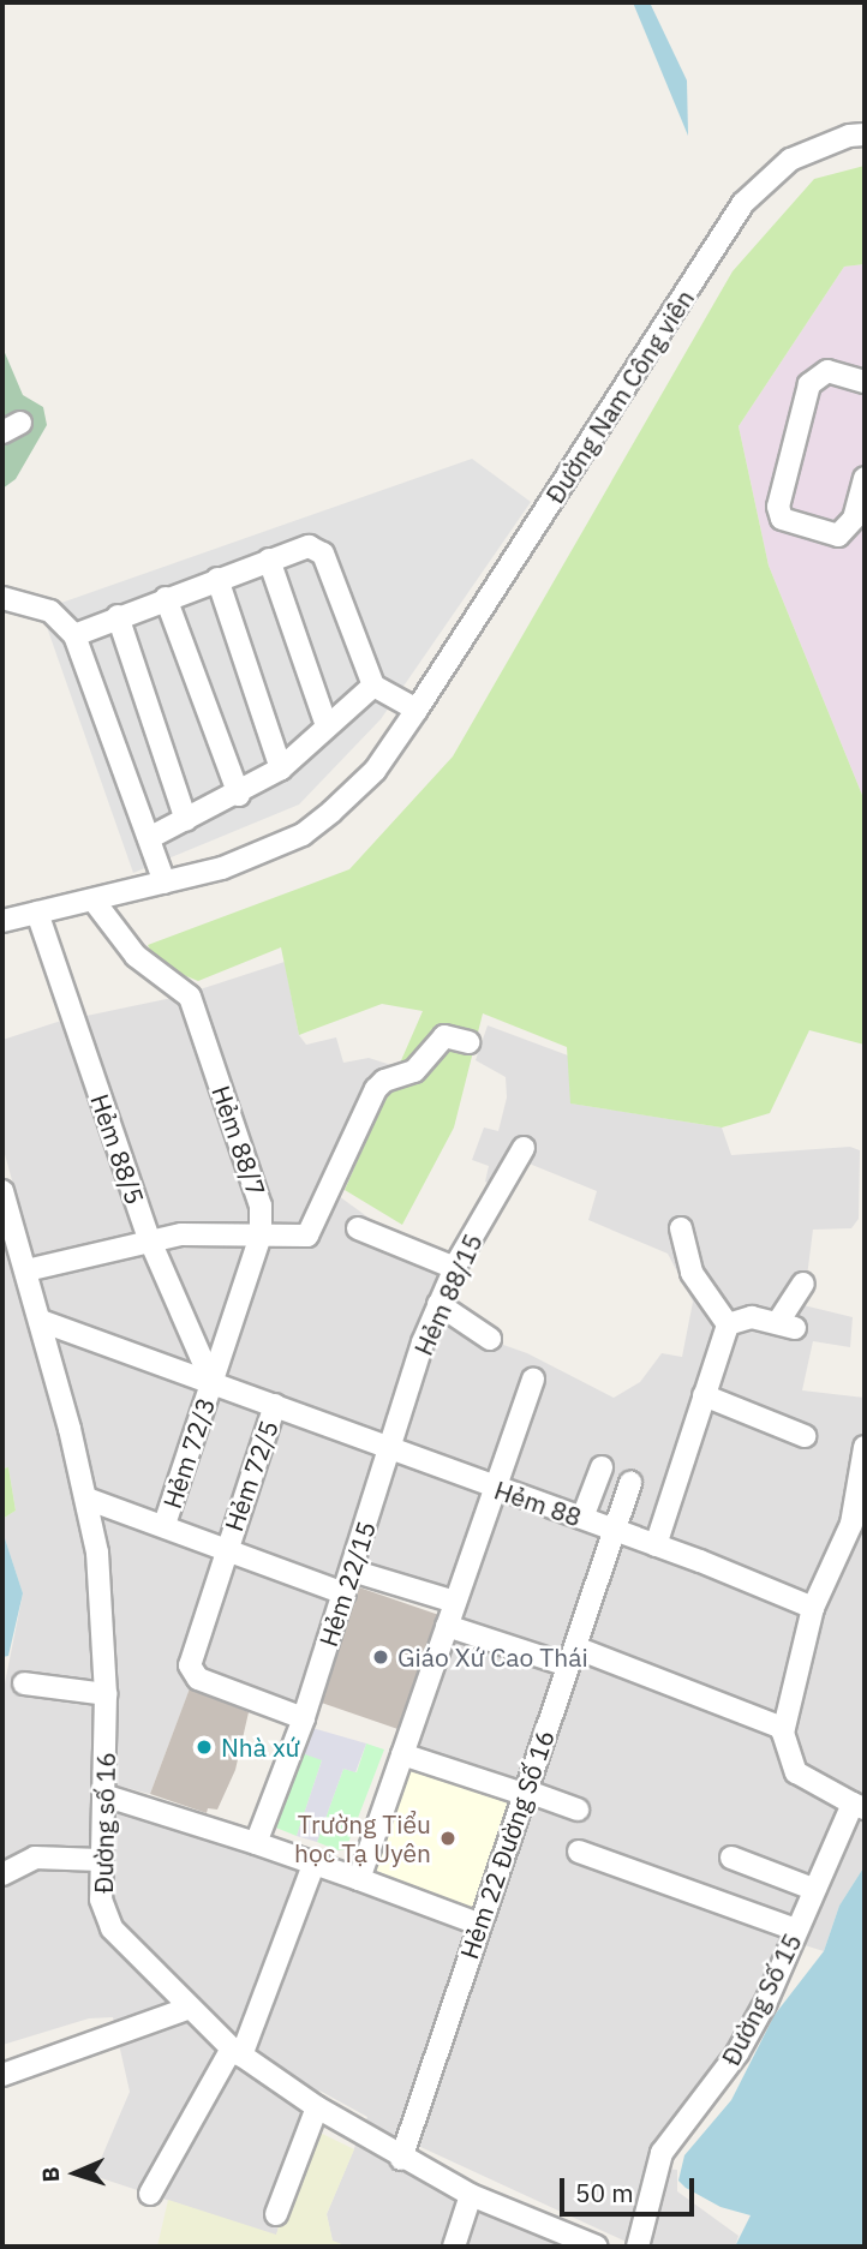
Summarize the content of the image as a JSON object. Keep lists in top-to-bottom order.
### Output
{
  "streets": {
    "street": [
      "Đường Nam Công viên",
      "Hẻm 88/7",
      "Hẻm 88/5",
      "Hẻm 88/15",
      "Hẻm 72/3",
      "Hẻm 72/5",
      "Hẻm 88",
      "Hẻm 22/15",
      "Đường số 16",
      "Hẻm 22 Đường Số 16",
      "Đường Số 15"
    ]
  },
  "crossings": [
    ["Đường Nam Công viên", "Hẻm 88/7"],
    ["Đường Nam Công viên", "Hẻm 88/5"],
    ["Hẻm 88/7", "Hẻm 88/5"],
    ["Hẻm 88/7", "Hẻm 72/3"],
    ["Hẻm 88/7", "Hẻm 88"],
    ["Hẻm 88/5", "Hẻm 72/3"],
    ["Hẻm 88/5", "Hẻm 88"],
    ["Hẻm 88/15", "Hẻm 88"],
    ["Hẻm 88/15", "Hẻm 22/15"],
    ["Hẻm 72/3", "Hẻm 88"],
    ["Hẻm 72/5", "Hẻm 88"],
    ["Hẻm 72/5", "Hẻm 22/15"],
    ["Hẻm 88", "Hẻm 22/15"],
    ["Hẻm 88", "Đường số 16"],
    ["Hẻm 88", "Hẻm 22 Đường Số 16"],
    ["Đường số 16", "Hẻm 22 Đường Số 16"]
  ],
  "places": ["Giáo Xứ Cao Thái", "Nhà xứ", "Trường Tiểu học Tạ Uyên"],
  "scale_bar": "50 m",
  "north": "left"
}
